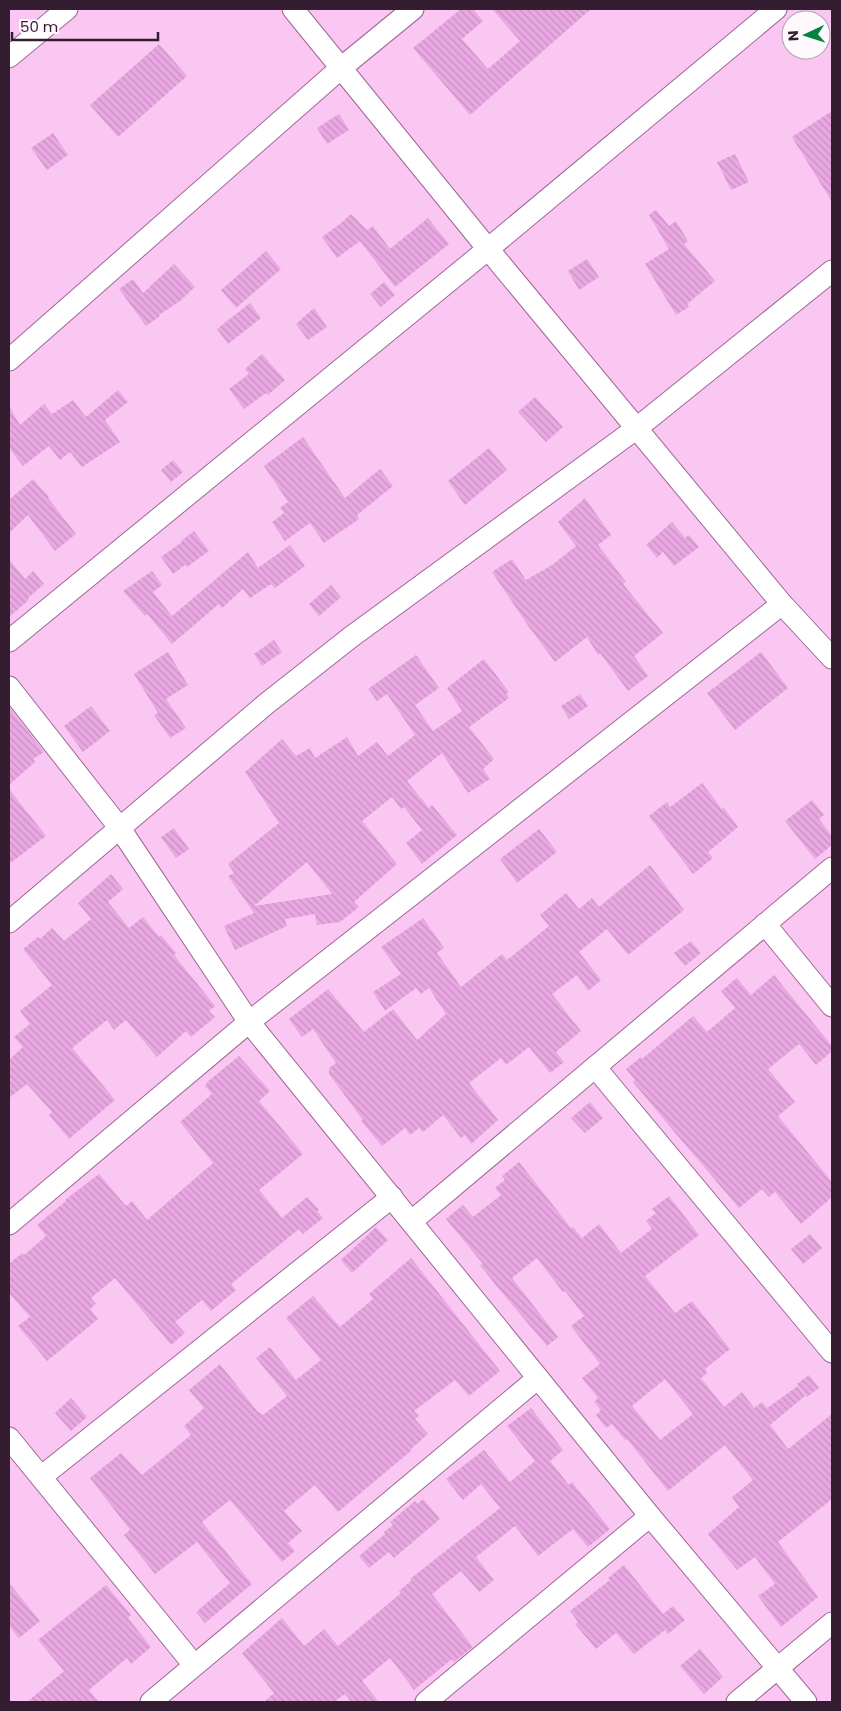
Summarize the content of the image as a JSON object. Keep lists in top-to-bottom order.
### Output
{
  "scale_bar": "50 m",
  "north": "left"
}
